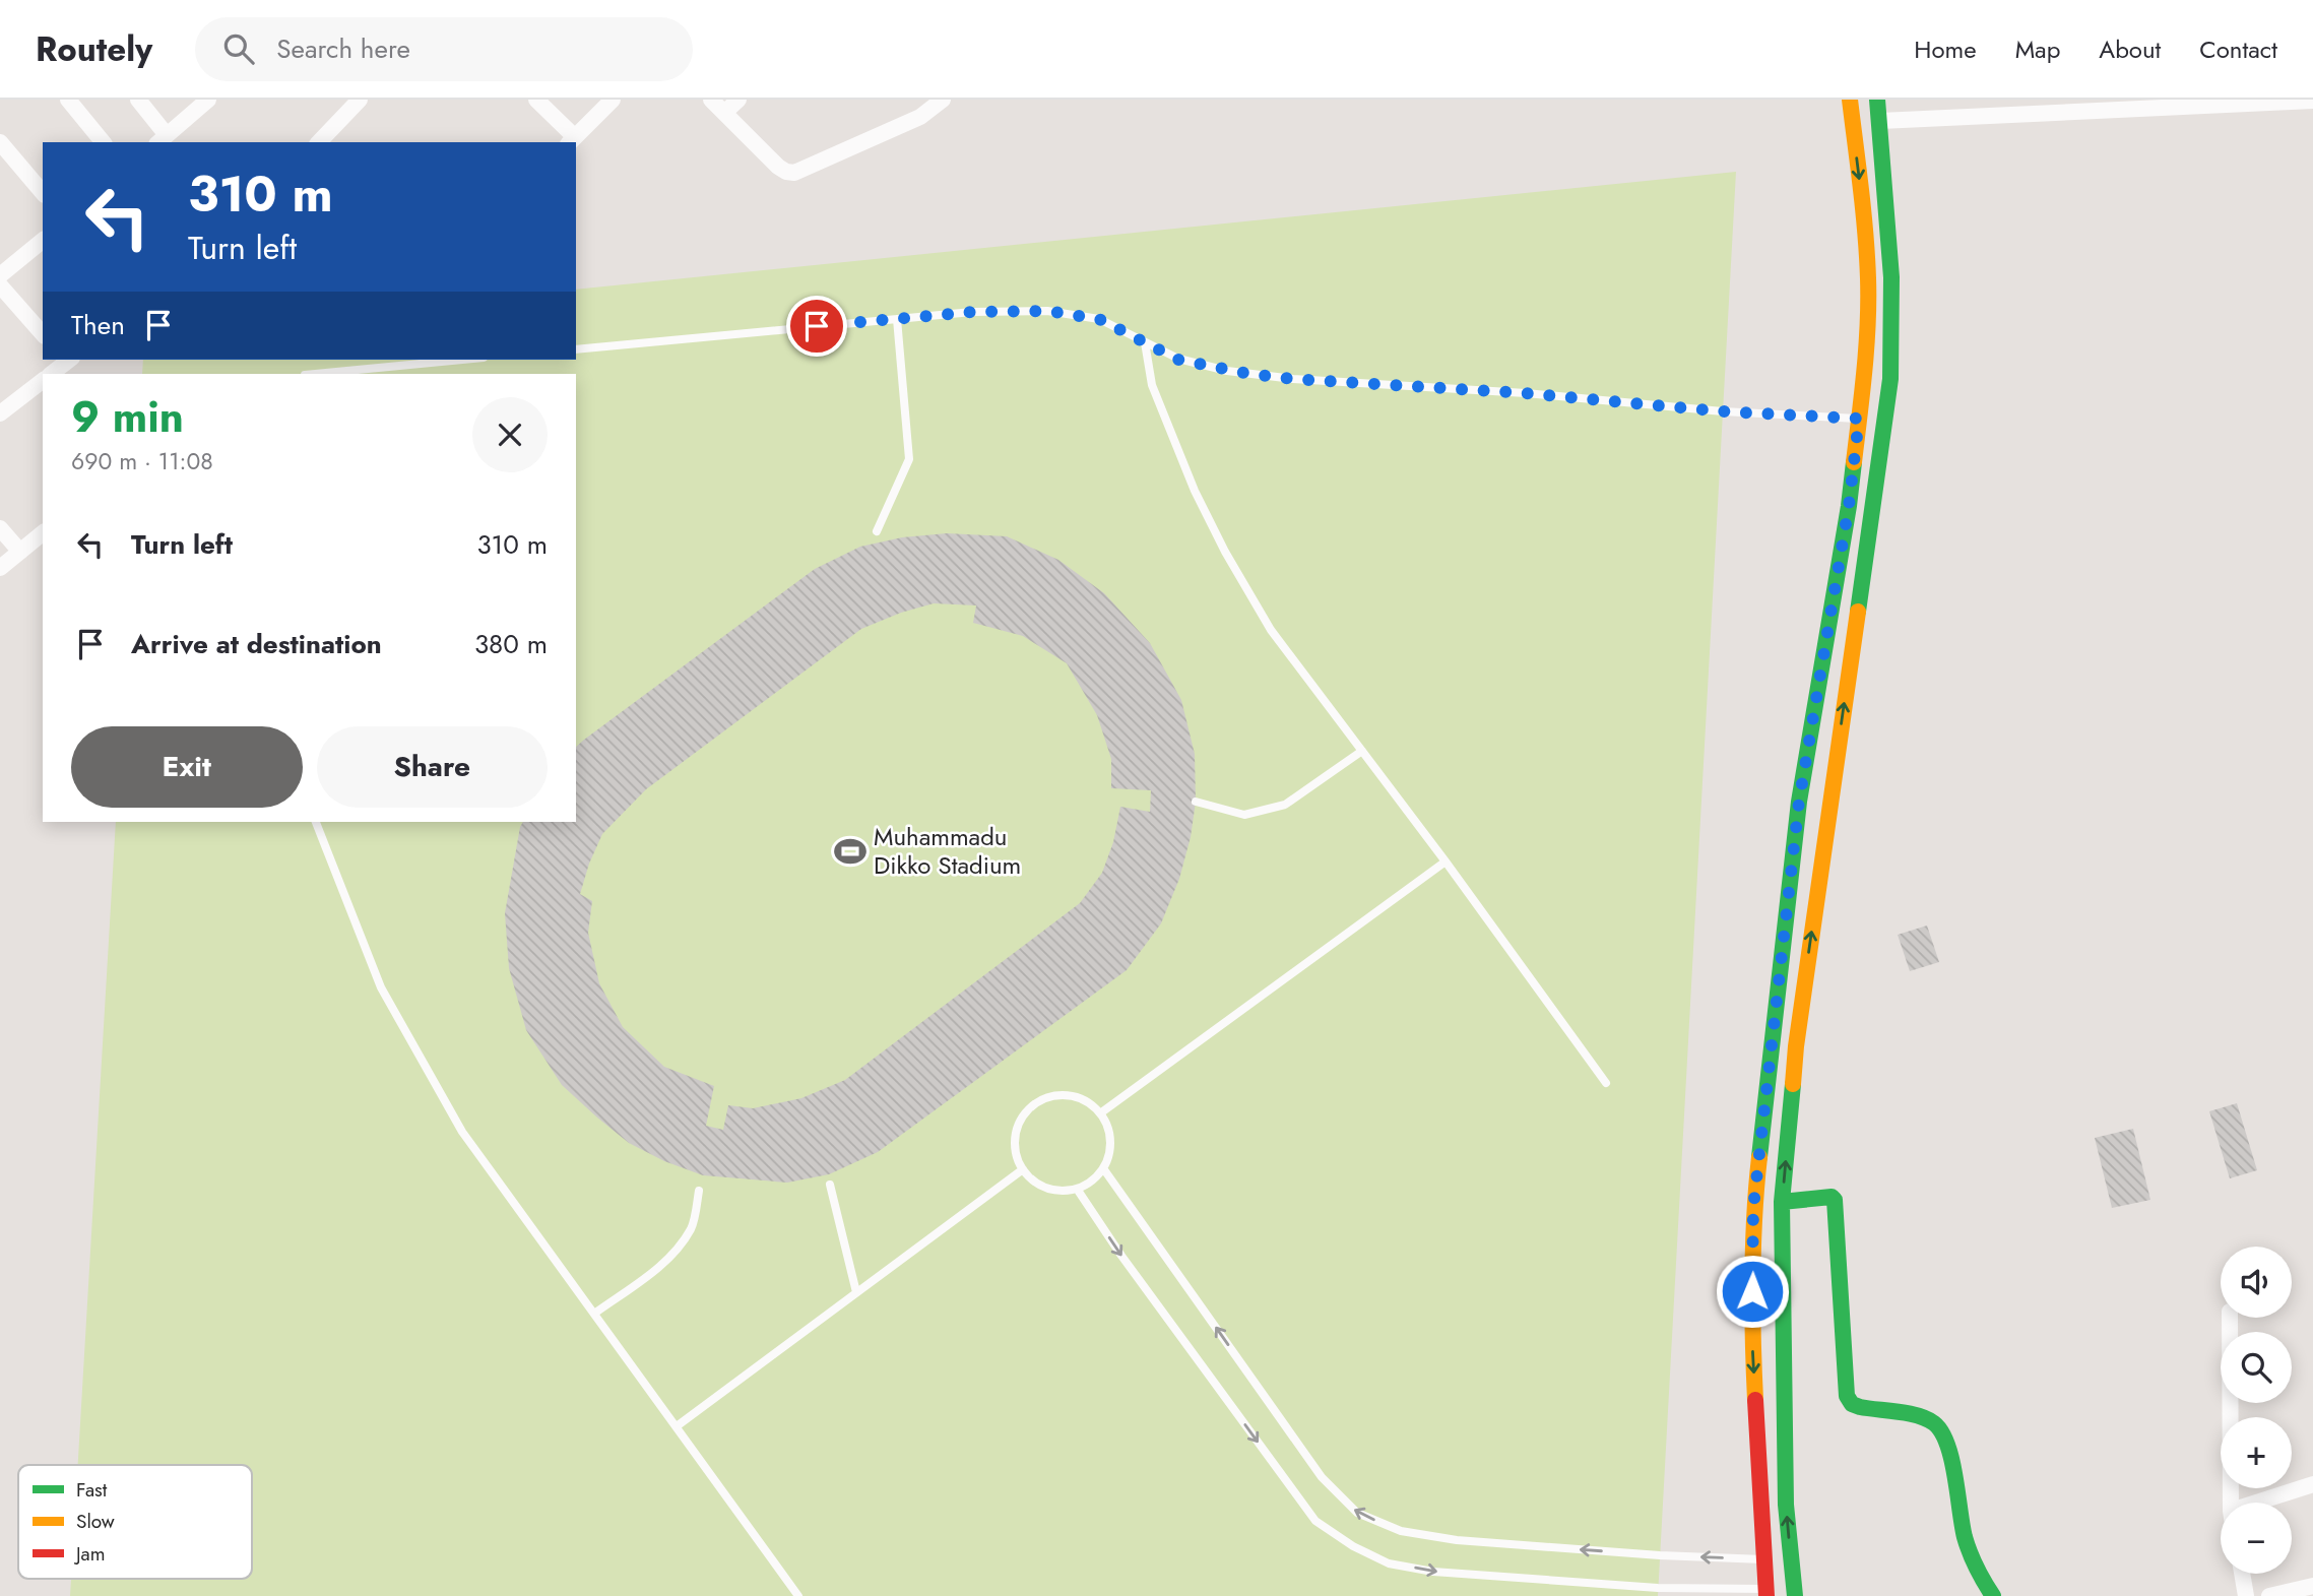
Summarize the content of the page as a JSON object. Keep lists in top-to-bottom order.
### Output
{
  "places": {
    "sports": ["Muhammadu Dikko Stadium"]
  },
  "legend": ["Fast", "Slow", "Jam"],
  "page": {
    "header": "Routely",
    "search": "Search here",
    "nav": [
      "Home",
      "Map",
      "About",
      "Contact"
    ],
    "turn": ["310 m", "Turn left"],
    "then": "Then",
    "heading": ["9 min", "690 m · 11:08"],
    "list": [
      {
        "name": "Turn left",
        "value": "310 m"
      },
      {
        "name": "Arrive at destination",
        "value": "380 m"
      }
    ],
    "buttons": ["Exit", "Share"],
    "map_buttons": ["+", "−"]
  }
}
